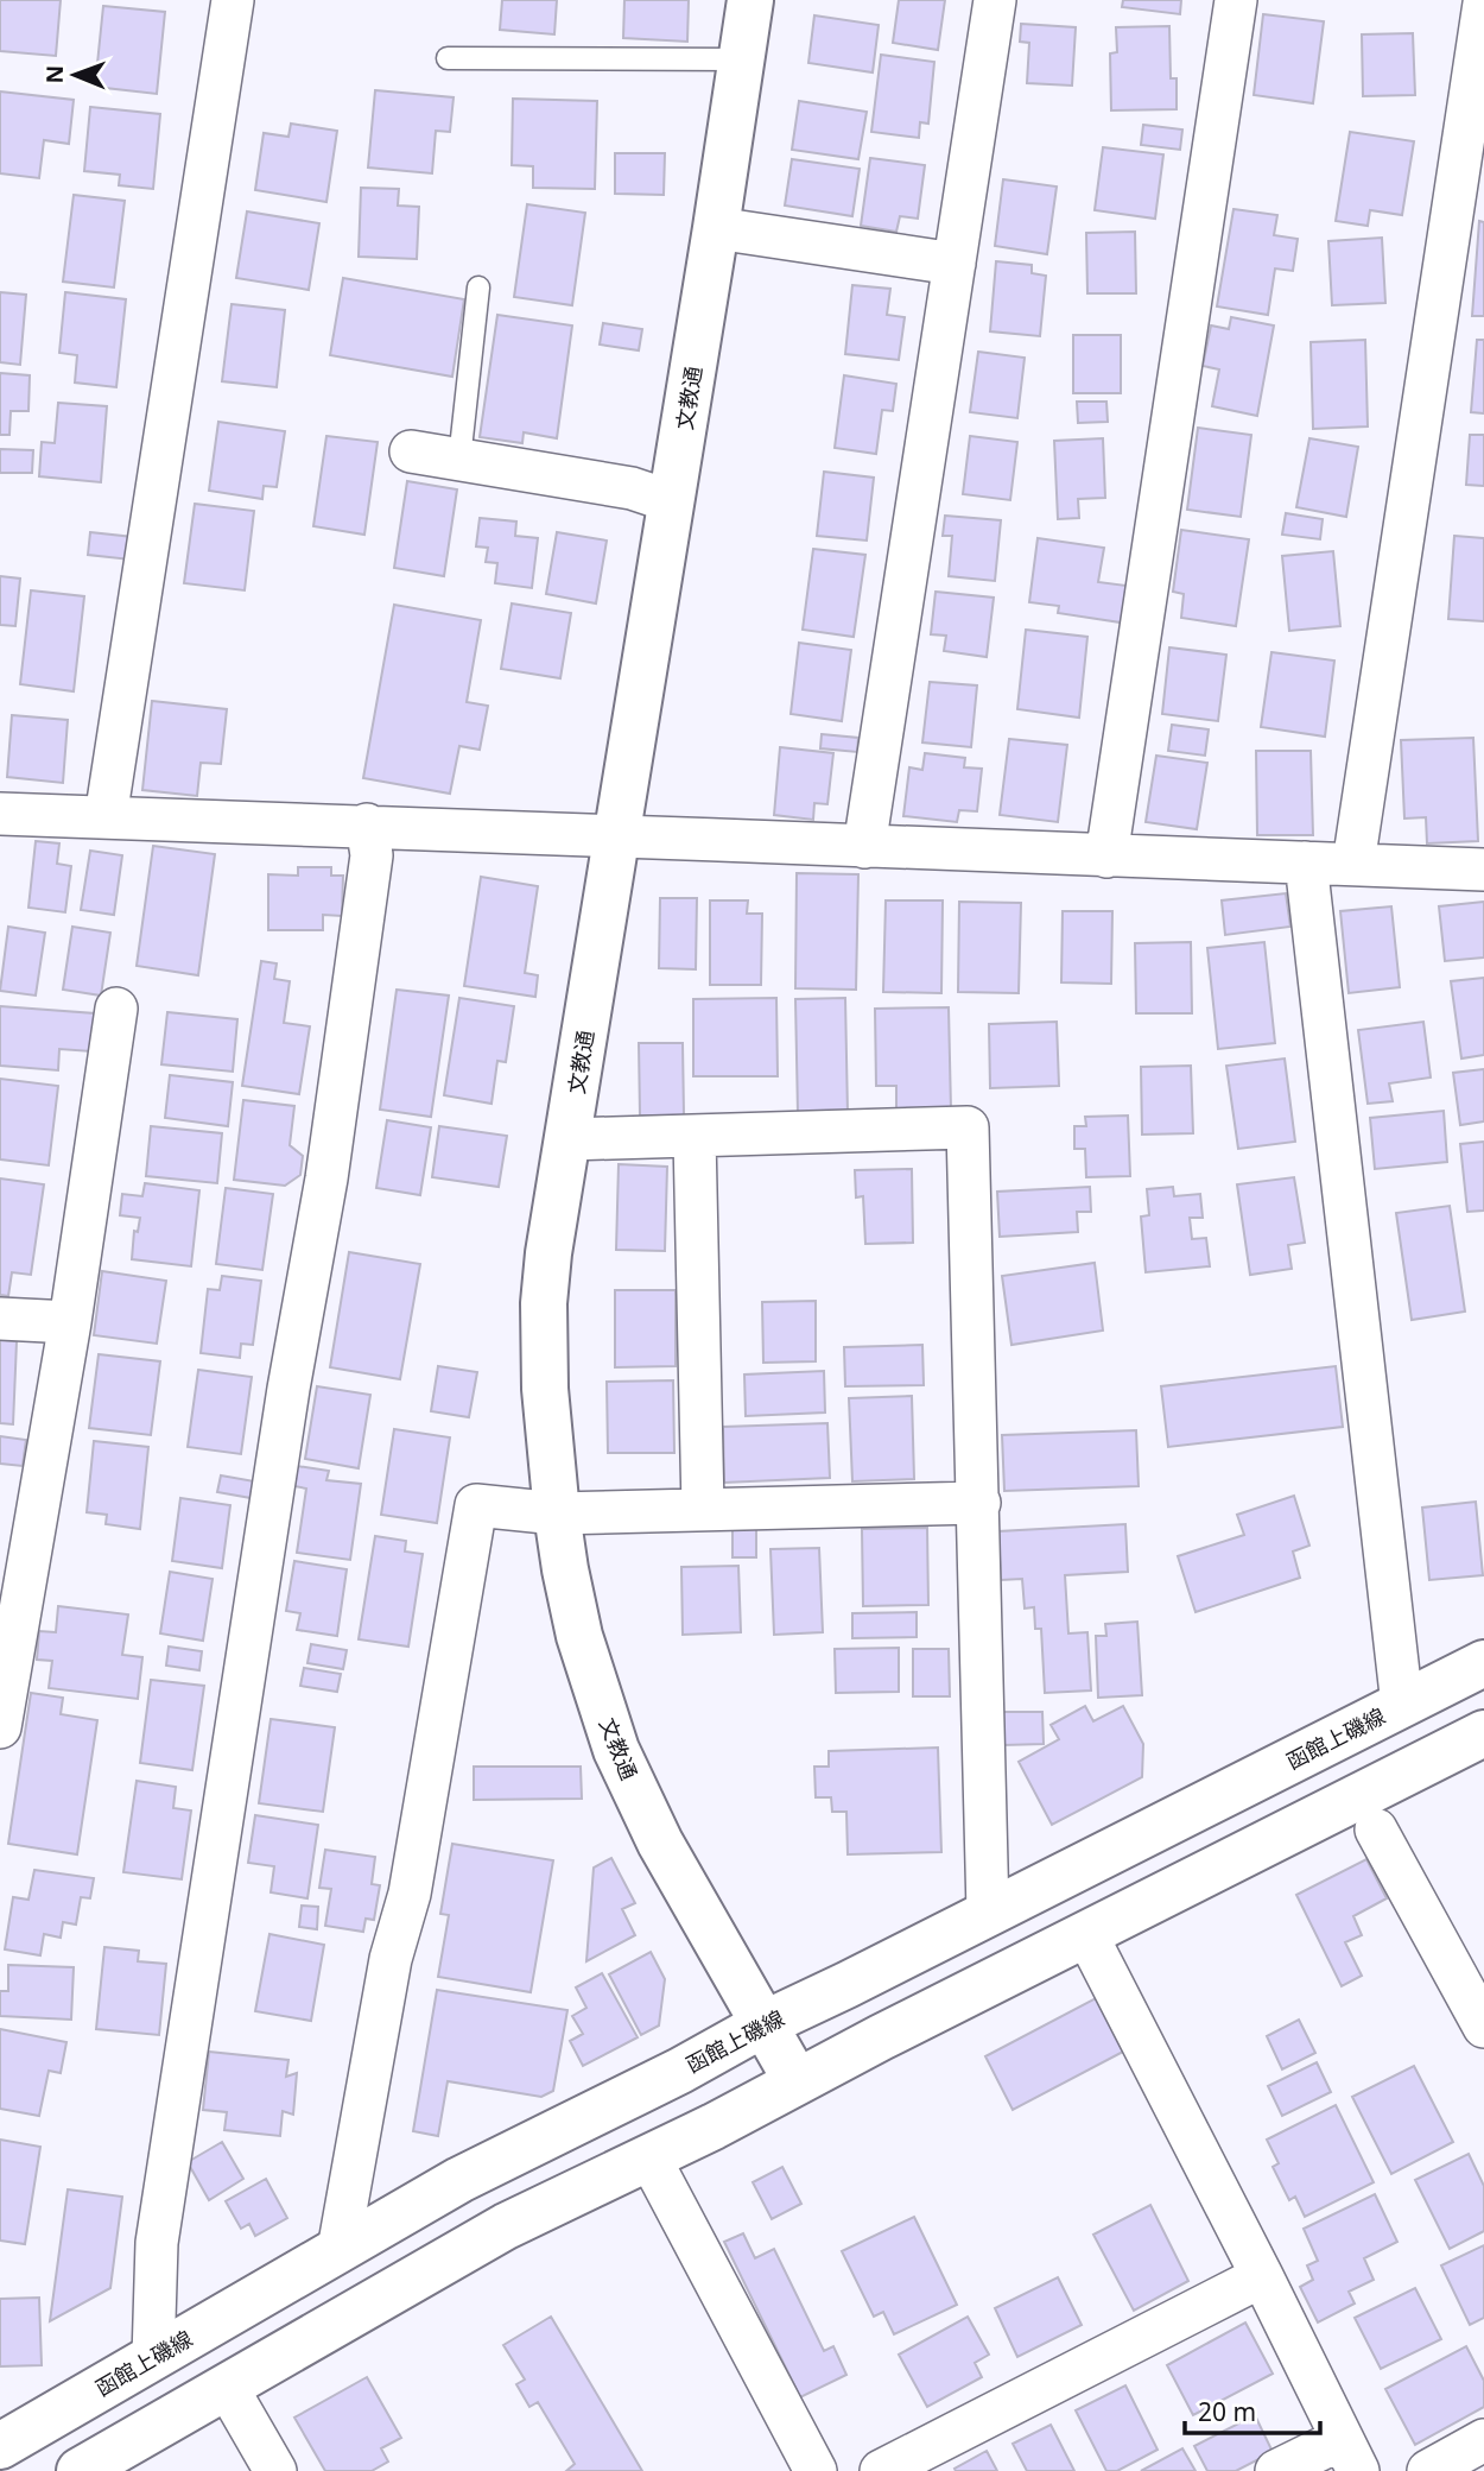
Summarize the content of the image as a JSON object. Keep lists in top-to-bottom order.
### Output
{
  "streets": {
    "main road": ["文教通", "函館上磯線"]
  },
  "crossings": [
    ["文教通", "函館上磯線"]
  ],
  "scale_bar": "20 m",
  "north": "left"
}
